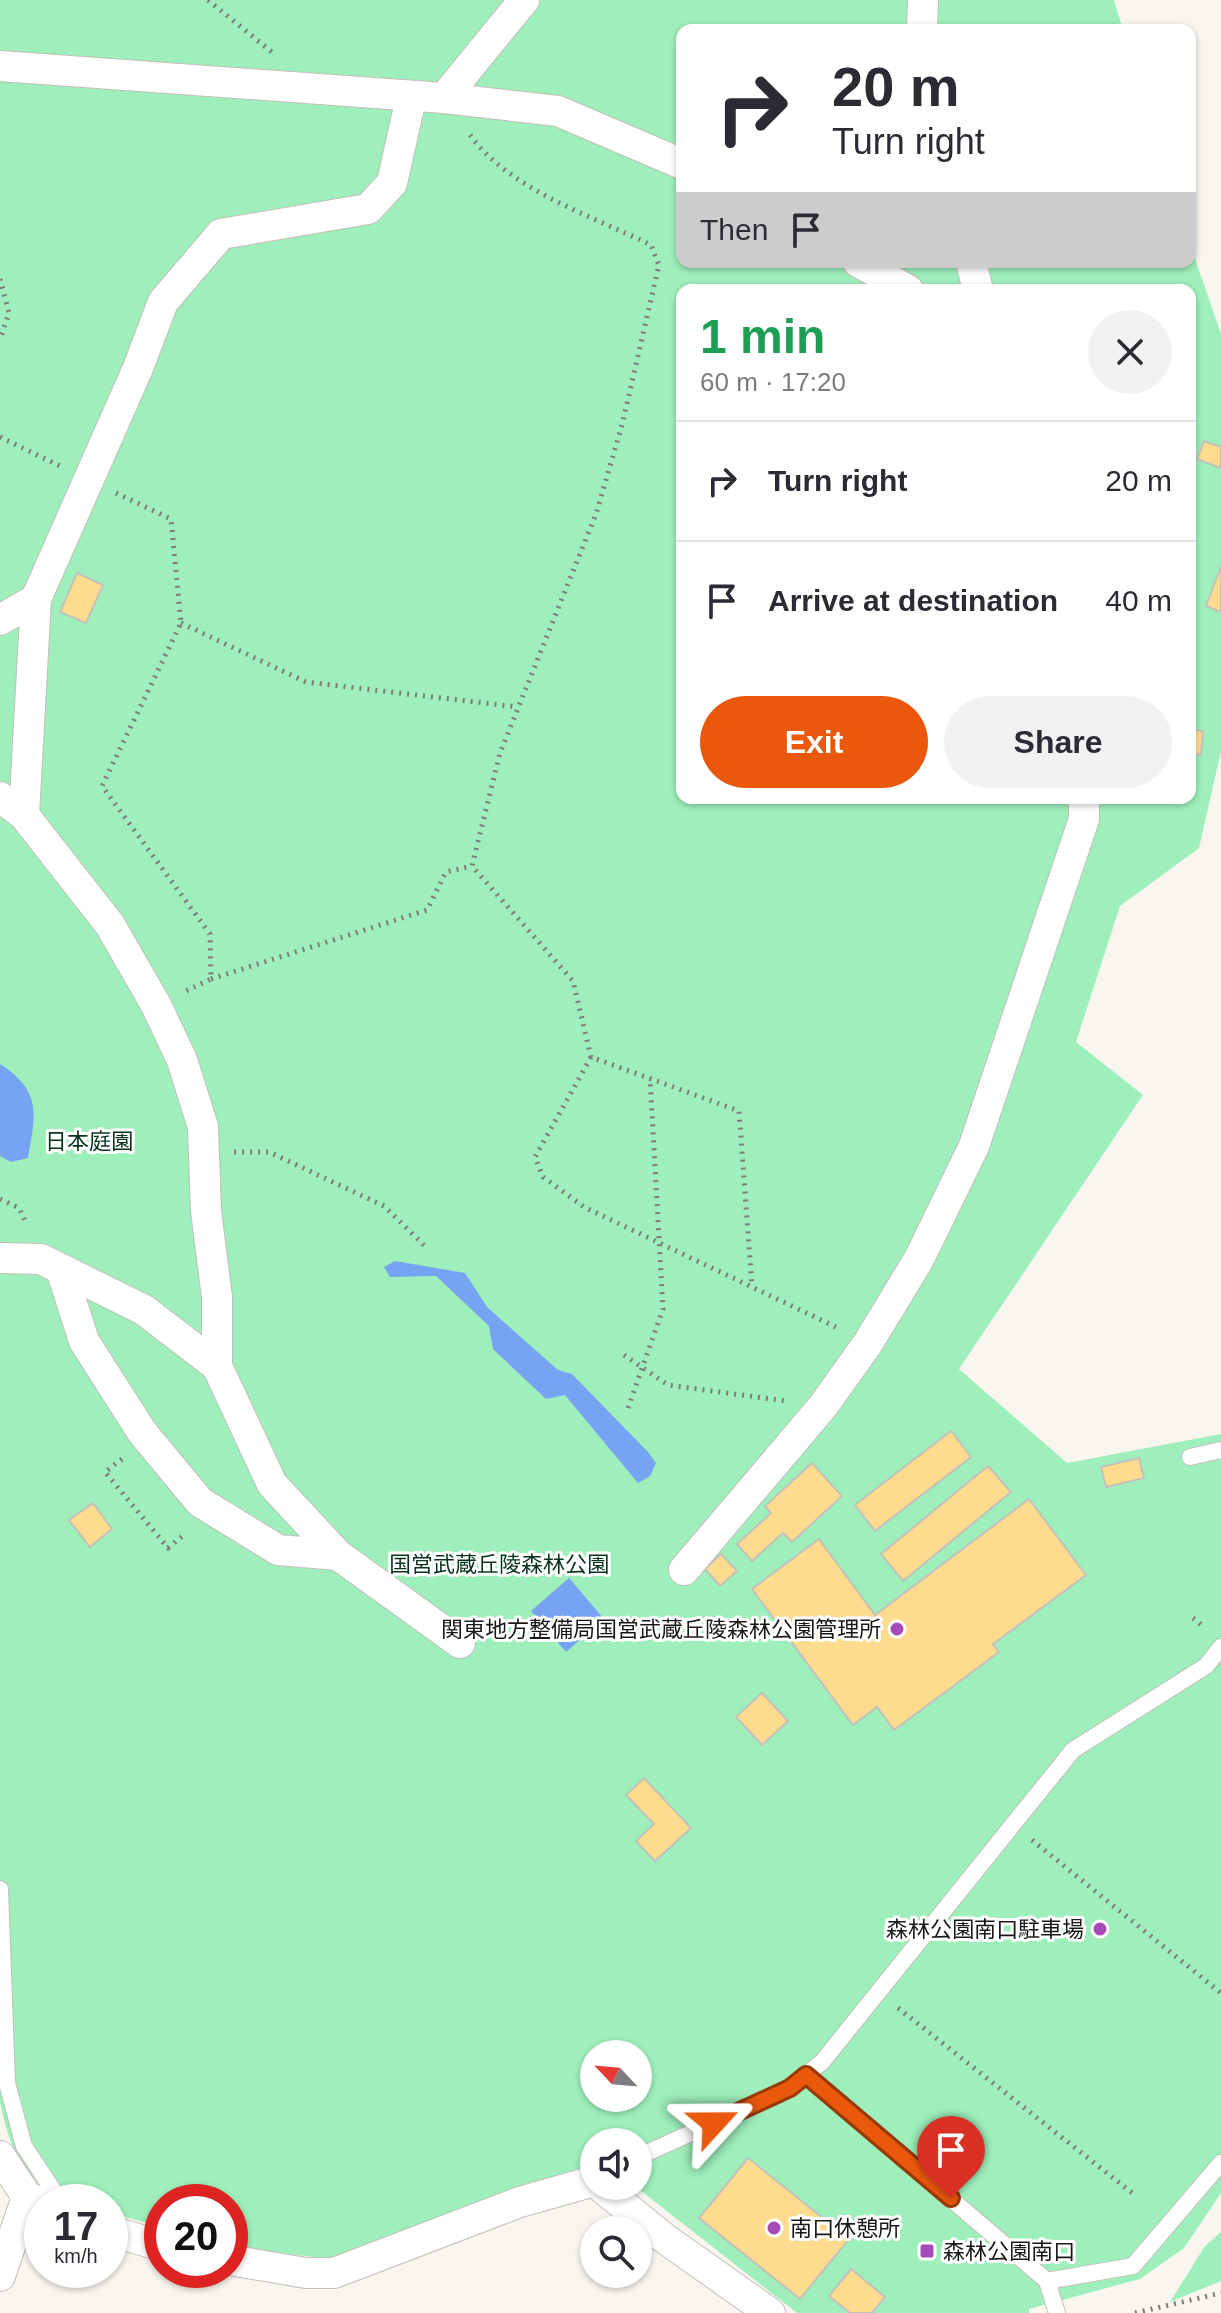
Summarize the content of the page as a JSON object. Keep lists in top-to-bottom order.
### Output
{
  "parks": ["日本庭園", "国営武蔵丘陵森林公園"],
  "places": {
    "other": ["関東地方整備局国営武蔵丘陵森林公園管理所", "森林公園南口駐車場", "南口休憩所"],
    "transit": ["森林公園南口"]
  },
  "north": "top left",
  "page": {
    "turn": ["20 m", "Turn right"],
    "then": "Then",
    "heading": ["1 min", "60 m · 17:20"],
    "list": [
      {
        "name": "Turn right",
        "value": "20 m"
      },
      {
        "name": "Arrive at destination",
        "value": "40 m"
      }
    ],
    "buttons": ["Exit", "Share"],
    "speed": "17 km/h",
    "limit": "20"
  }
}
